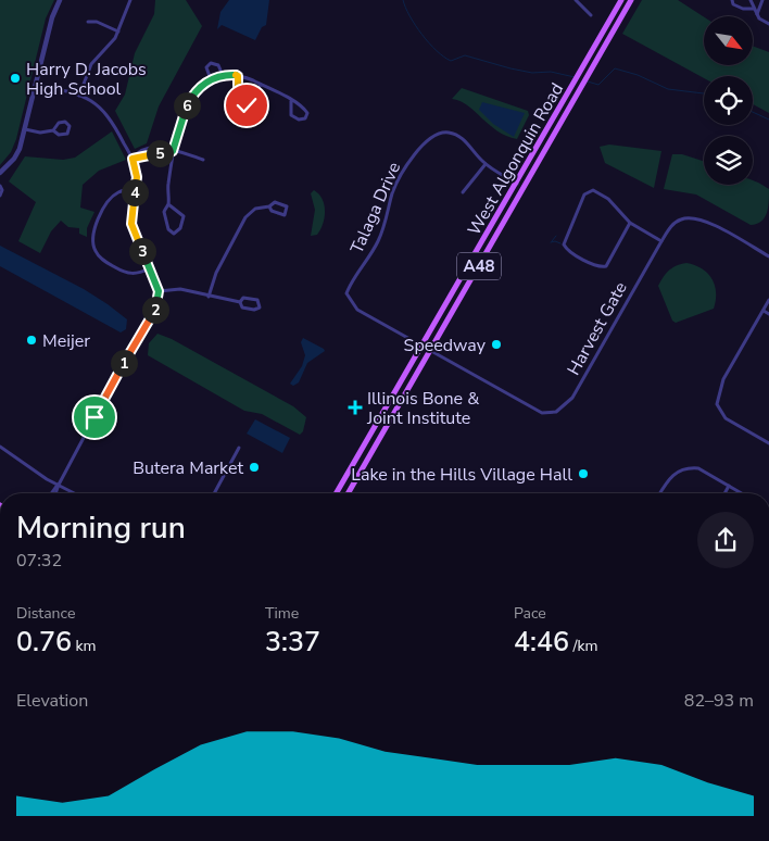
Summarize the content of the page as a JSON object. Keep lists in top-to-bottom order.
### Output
{
  "streets": {
    "main road": ["West Algonquin Road", "A48"],
    "street": ["Talaga Drive", "Harvest Gate"]
  },
  "crossings": [
    ["West Algonquin Road", "Talaga Drive"],
    ["Talaga Drive", "A48"],
    ["Talaga Drive", "Harvest Gate"],
    ["A48", "Harvest Gate"]
  ],
  "places": {
    "other": [
      "Harry D. Jacobs High School",
      "Meijer",
      "Speedway",
      "Butera Market",
      "Lake in the Hills Village Hall"
    ],
    "health": ["Illinois Bone & Joint Institute"]
  },
  "north": "bottom right",
  "page": {
    "pins": [
      "6",
      "5",
      "4",
      "3",
      "2",
      "1"
    ],
    "heading": ["Morning run", "07:32"],
    "stats": [
      ["Distance", "0.76 km"],
      ["Time", "3:37"],
      ["Pace", "4:46 /km"]
    ],
    "chart": ["Elevation", "82–93 m"]
  }
}
